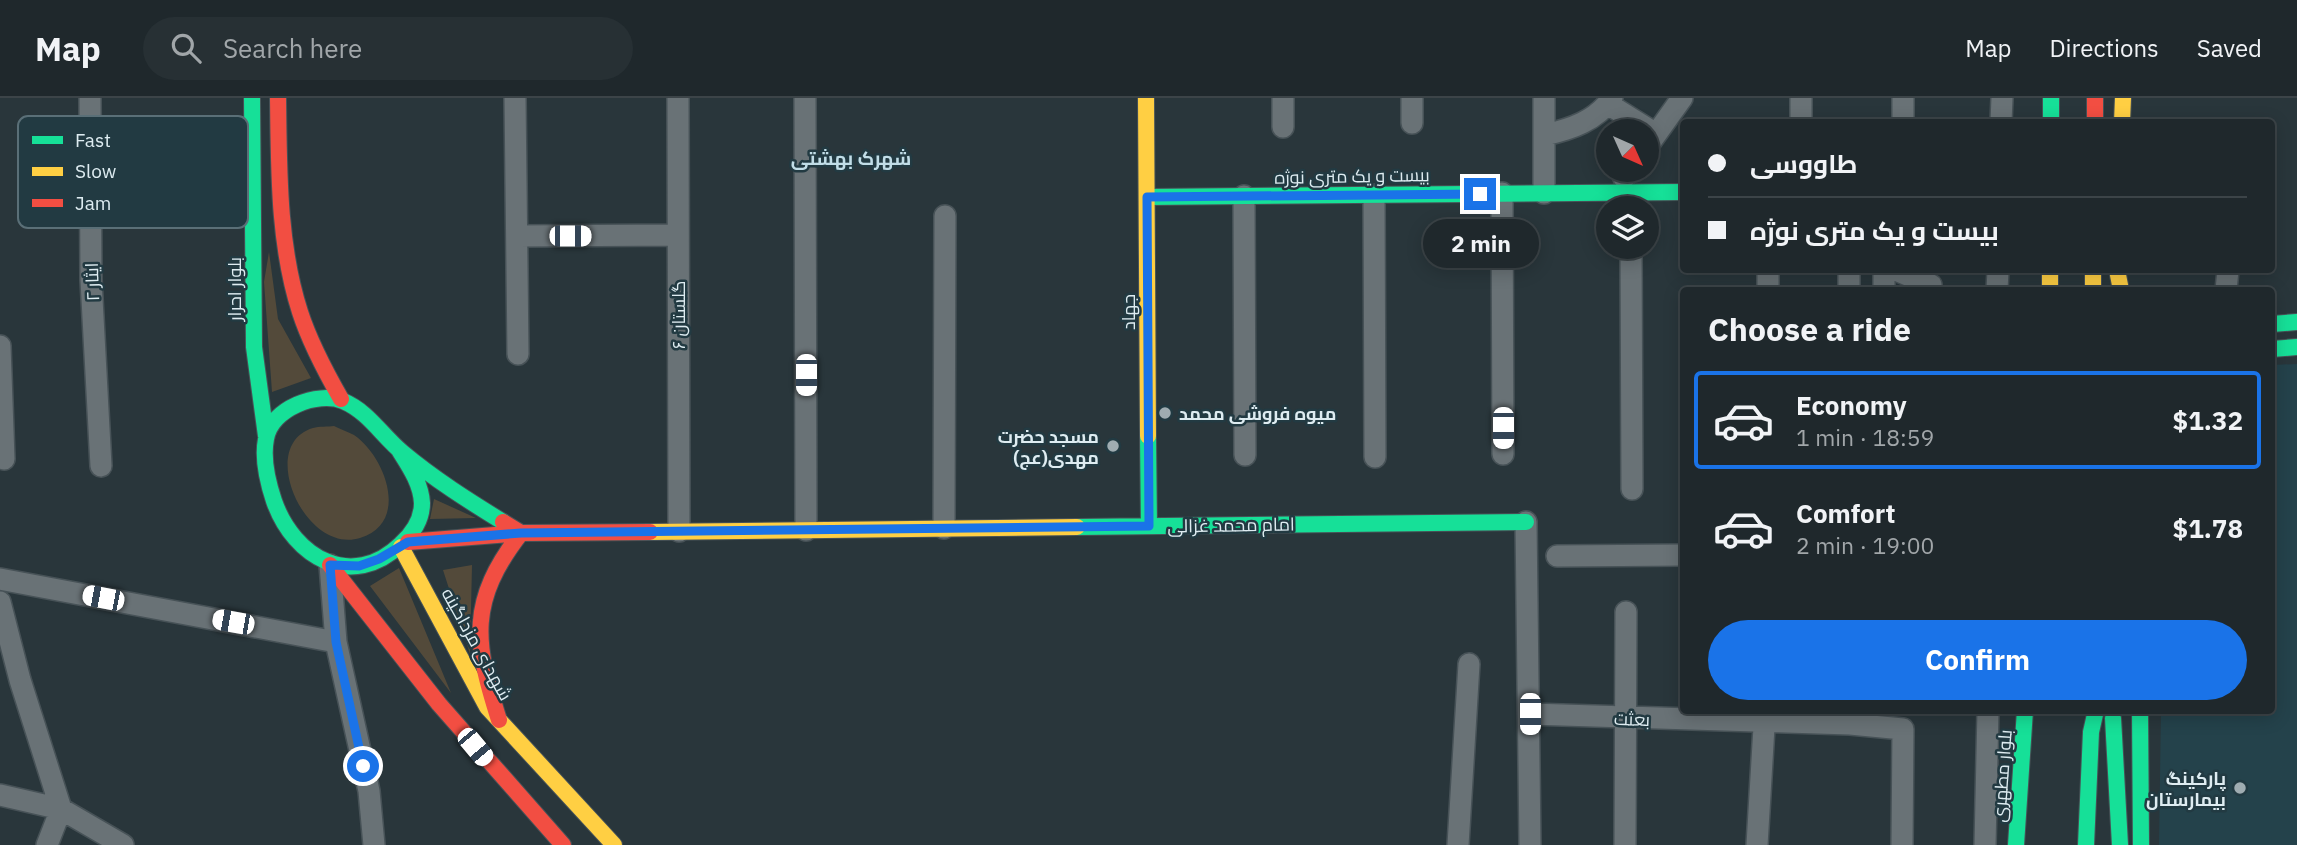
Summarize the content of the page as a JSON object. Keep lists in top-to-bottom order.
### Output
{
  "streets": {
    "main road": [
      "بیست و یک متری نوژه",
      "بلوار احرار",
      "جهاد",
      "امام محمد غزالی",
      "شهدای مزداگینه",
      "بلوار مطهری"
    ],
    "street": ["ایثار ۲", "گلستان ۶", "بعثت"]
  },
  "crossings": [
    ["بیست و یک متری نوژه", "جهاد"],
    ["بلوار احرار", "امام محمد غزالی"],
    ["بلوار احرار", "شهدای مزداگینه"],
    ["جهاد", "امام محمد غزالی"],
    ["گلستان ۶", "امام محمد غزالی"],
    ["امام محمد غزالی", "شهدای مزداگینه"],
    ["امام محمد غزالی", "بعثت"]
  ],
  "districts": ["شهرک بهشتی"],
  "places": ["میوه فروشی محمد", "مسجد حضرت مهدی(عج)", "پارکینگ بیمارستان"],
  "legend": ["Fast", "Slow", "Jam"],
  "north": "bottom right",
  "page": {
    "header": "Map",
    "search": "Search here",
    "nav": ["Map", "Directions", "Saved"],
    "banner": ["طاووسی", "بیست و یک متری نوژه"],
    "bubble": "2 min",
    "heading": "Choose a ride",
    "list": [
      {
        "name": "Economy",
        "note": "1 min · 18:59",
        "value": "$1.32"
      },
      {
        "name": "Comfort",
        "note": "2 min · 19:00",
        "value": "$1.78"
      }
    ],
    "buttons": "Confirm"
  }
}
